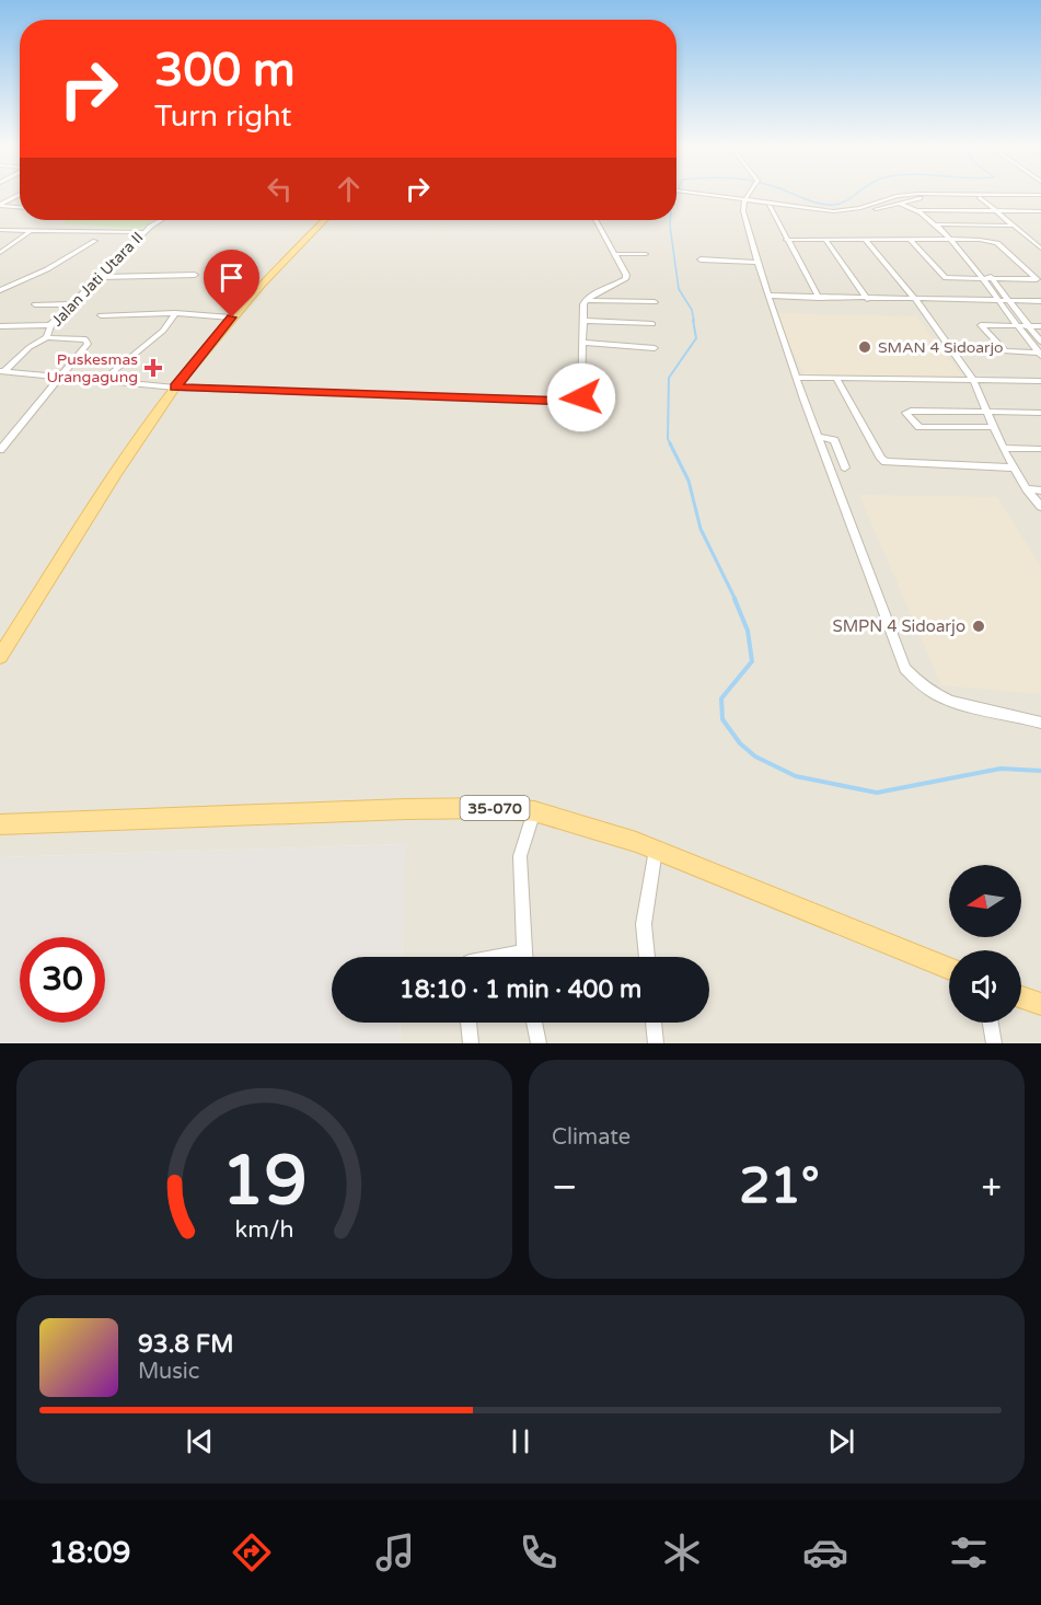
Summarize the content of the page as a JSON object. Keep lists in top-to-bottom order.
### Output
{
  "streets": {
    "main road": ["35-070"],
    "street": ["Jalan Jati Utara II"]
  },
  "places": {
    "other": ["SMAN 4 Sidoarjo", "SMPN 4 Sidoarjo"],
    "health": ["Puskesmas Urangagung"]
  },
  "north": "left",
  "page": {
    "turn": ["300 m", "Turn right"],
    "limit": "30",
    "trip": "18:10 · 1 min · 400 m",
    "tile": "Climate",
    "heat": ["−", "21°", "+"],
    "song": ["93.8 FM", "Music"],
    "tabs": "18:09",
    "gauge": ["19", "km/h"]
  }
}
